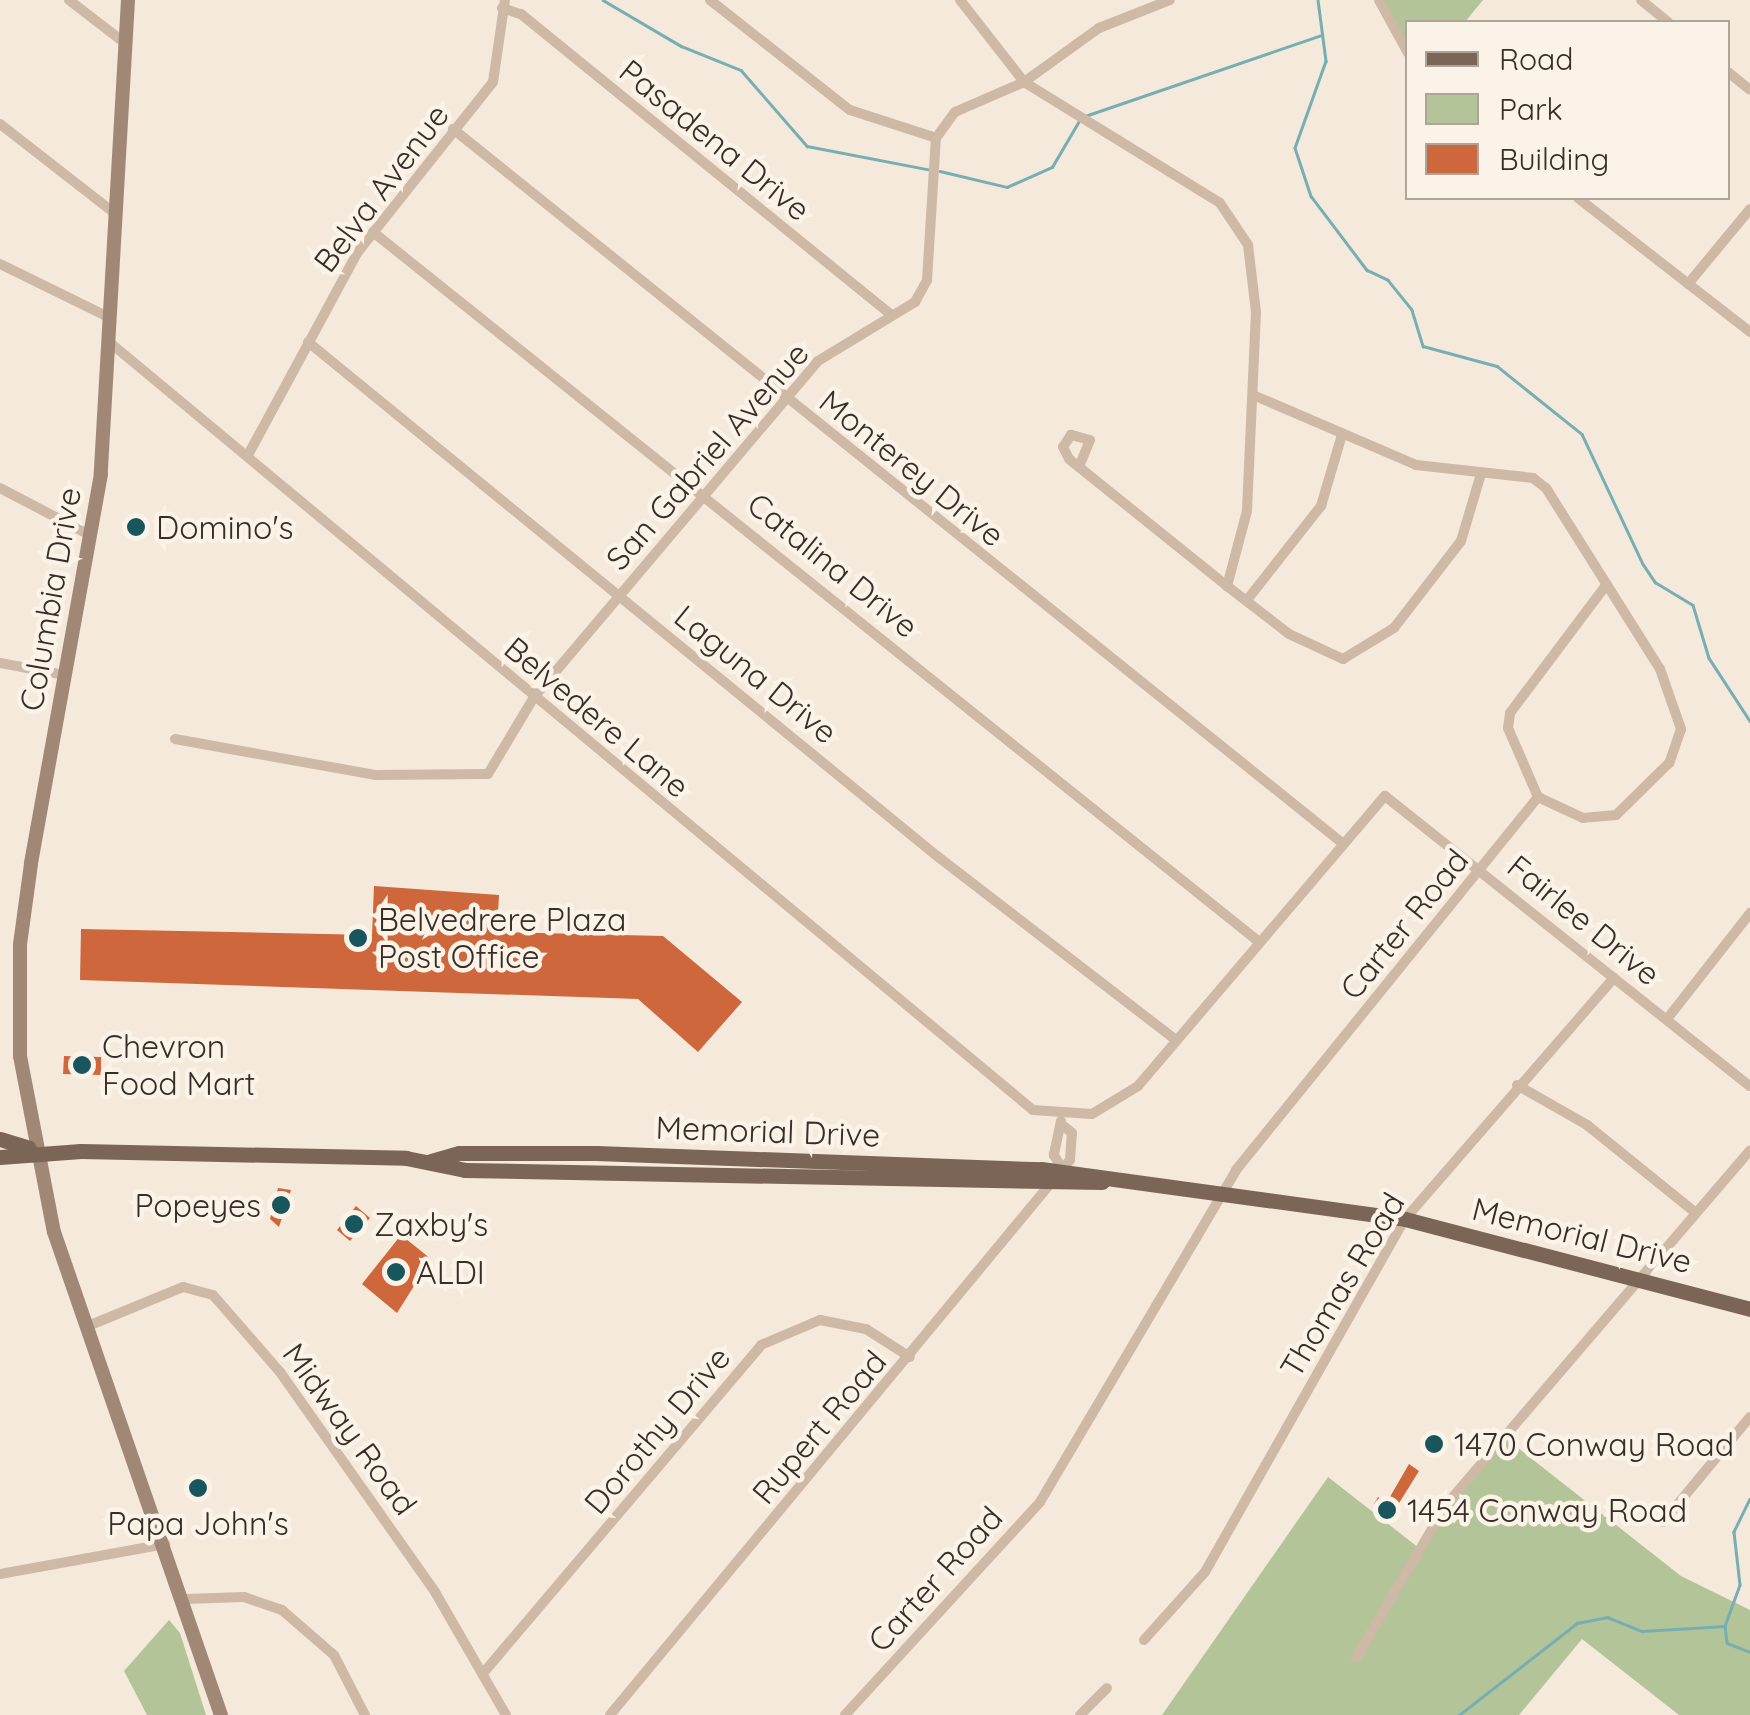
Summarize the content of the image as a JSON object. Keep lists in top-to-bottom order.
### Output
{
  "streets": {
    "main road": ["Columbia Drive", "Memorial Drive"],
    "street": [
      "Pasadena Drive",
      "Belva Avenue",
      "San Gabriel Avenue",
      "Monterey Drive",
      "Catalina Drive",
      "Laguna Drive",
      "Belvedere Lane",
      "Fairlee Drive",
      "Carter Road",
      "Thomas Road",
      "Rupert Road",
      "Midway Road",
      "Dorothy Drive"
    ]
  },
  "crossings": [
    ["Pasadena Drive", "Belva Avenue"],
    ["Pasadena Drive", "San Gabriel Avenue"],
    ["Belva Avenue", "Monterey Drive"],
    ["Belva Avenue", "Catalina Drive"],
    ["Belva Avenue", "Laguna Drive"],
    ["Belva Avenue", "Belvedere Lane"],
    ["San Gabriel Avenue", "Monterey Drive"],
    ["San Gabriel Avenue", "Catalina Drive"],
    ["San Gabriel Avenue", "Laguna Drive"],
    ["San Gabriel Avenue", "Belvedere Lane"],
    ["Monterey Drive", "Fairlee Drive"],
    ["Columbia Drive", "Belvedere Lane"],
    ["Columbia Drive", "Memorial Drive"],
    ["Columbia Drive", "Midway Road"],
    ["Fairlee Drive", "Carter Road"],
    ["Fairlee Drive", "Thomas Road"],
    ["Carter Road", "Memorial Drive"],
    ["Memorial Drive", "Thomas Road"],
    ["Memorial Drive", "Rupert Road"],
    ["Rupert Road", "Dorothy Drive"],
    ["Midway Road", "Dorothy Drive"]
  ],
  "places": [
    "Domino's",
    "Belvedrere Plaza Post Office",
    "Chevron Food Mart",
    "Popeyes",
    "Zaxby's",
    "ALDI",
    "1470 Conway Road",
    "Papa John's",
    "1454 Conway Road"
  ],
  "legend": ["Road", "Park", "Building"]
}
